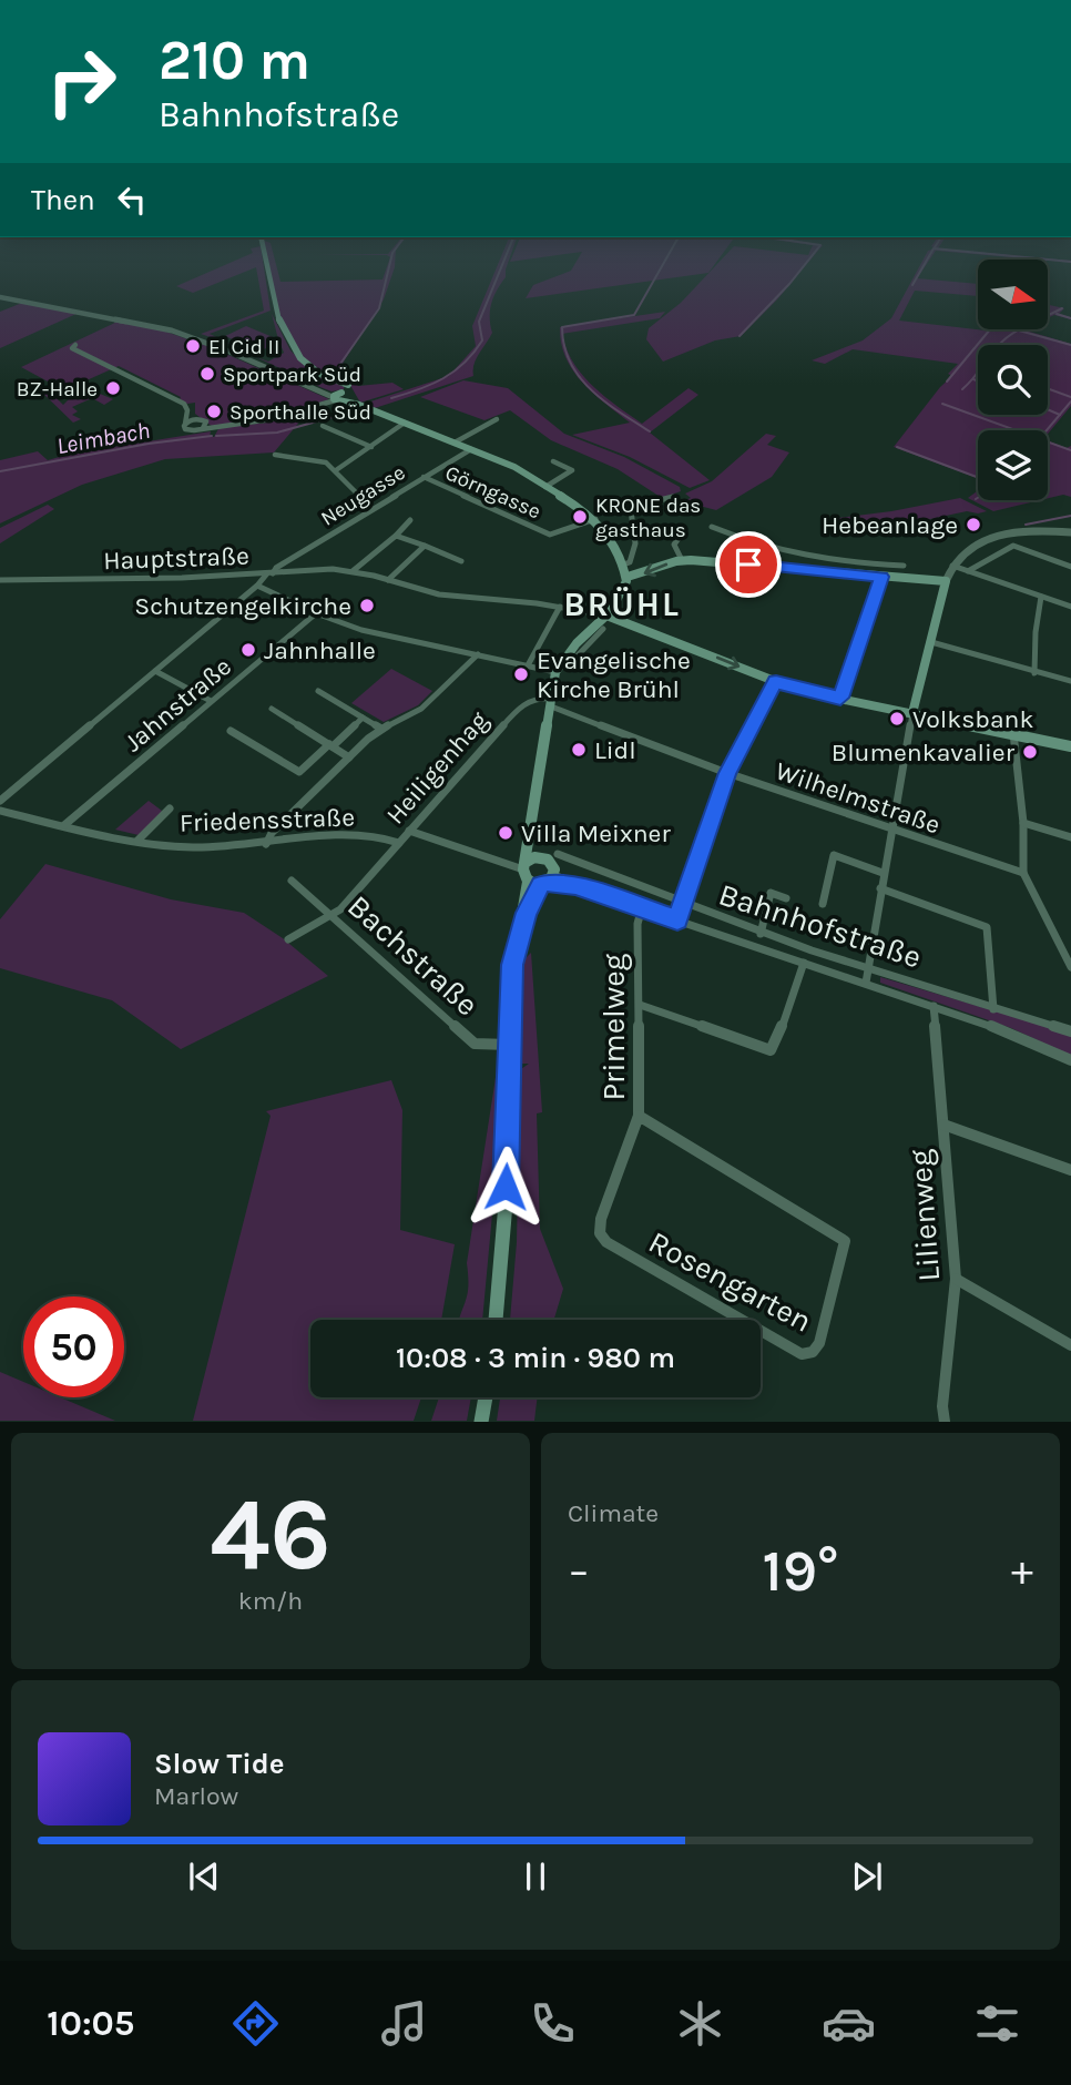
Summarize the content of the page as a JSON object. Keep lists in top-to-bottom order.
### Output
{
  "streets": {
    "street": [
      "Görngasse",
      "Neugasse",
      "Hauptstraße",
      "Jahnstraße",
      "Heiligenhag",
      "Wilhelmstraße",
      "Friedensstraße",
      "Bahnhofstraße",
      "Bachstraße",
      "Primelweg",
      "Lilienweg",
      "Rosengarten"
    ]
  },
  "crossings": [
    ["Görngasse", "Neugasse"],
    ["Neugasse", "Hauptstraße"],
    ["Jahnstraße", "Friedensstraße"],
    ["Heiligenhag", "Wilhelmstraße"],
    ["Heiligenhag", "Friedensstraße"],
    ["Heiligenhag", "Bachstraße"],
    ["Bahnhofstraße", "Primelweg"],
    ["Bahnhofstraße", "Lilienweg"],
    ["Primelweg", "Rosengarten"]
  ],
  "districts": ["BRÜHL"],
  "water": ["Leimbach"],
  "places": [
    "El Cid II",
    "Sportpark Süd",
    "BZ-Halle",
    "Sporthalle Süd",
    "KRONE das gasthaus",
    "Hebeanlage",
    "Schutzengelkirche",
    "Jahnhalle",
    "Evangelische Kirche Brühl",
    "Volksbank",
    "Lidl",
    "Blumenkavalier",
    "Villa Meixner"
  ],
  "north": "right",
  "page": {
    "turn": ["210 m", "Bahnhofstraße"],
    "then": "Then",
    "limit": "50",
    "trip": "10:08 · 3 min · 980 m",
    "tile": [
      ["46", "km/h"],
      "Climate"
    ],
    "heat": ["−", "19°", "+"],
    "song": ["Slow Tide", "Marlow"],
    "tabs": "10:05"
  }
}
